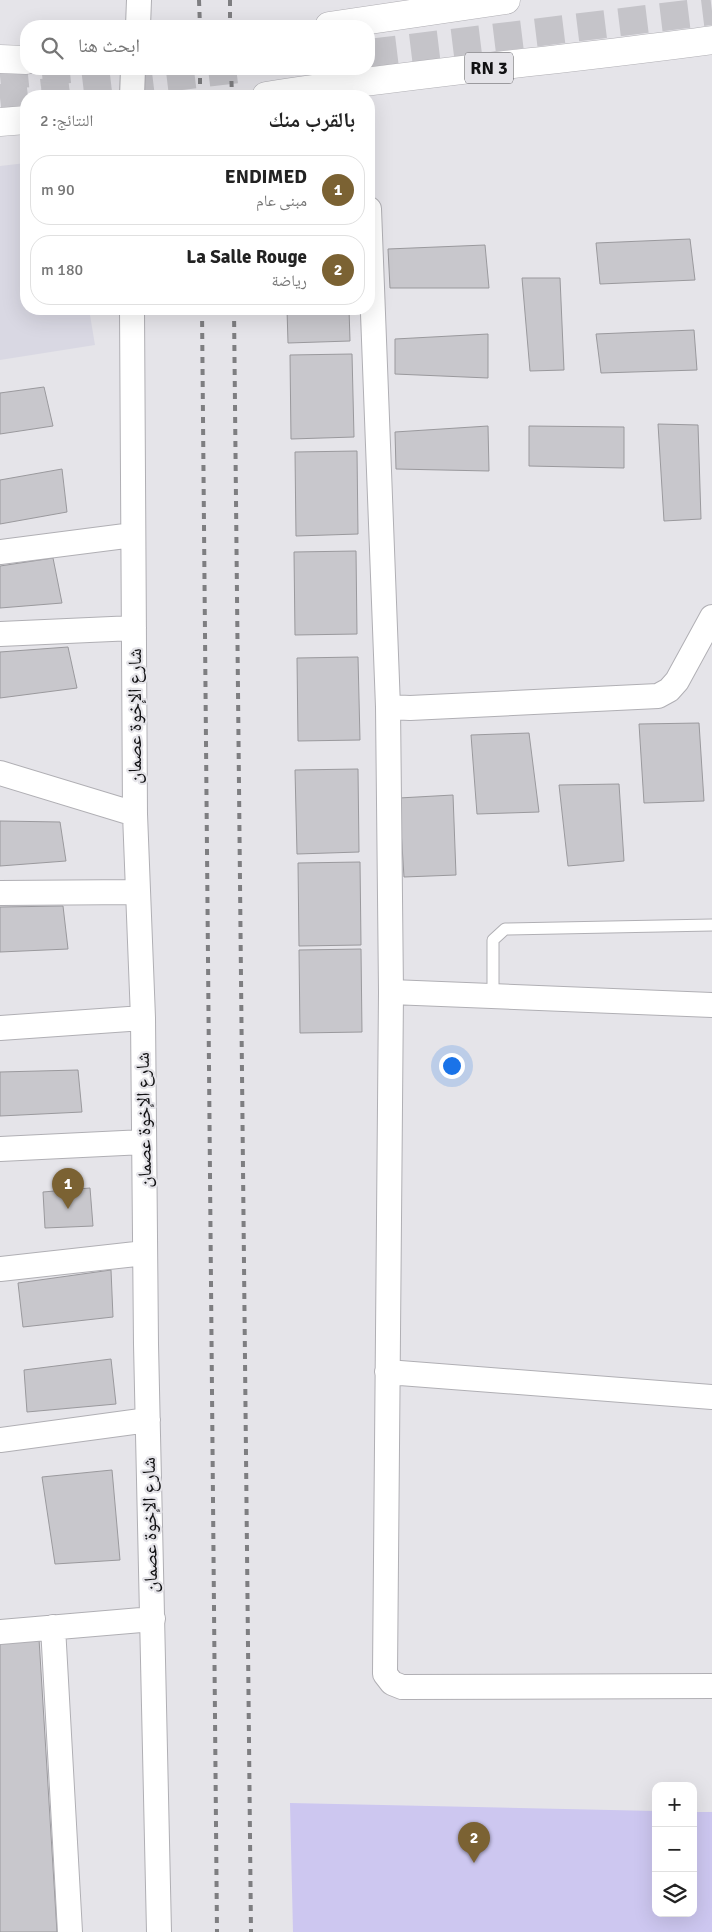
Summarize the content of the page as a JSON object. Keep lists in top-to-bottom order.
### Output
{
  "streets": {
    "main road": ["RN 3"],
    "street": ["شارع الإخوة عصمان"]
  },
  "page": {
    "search": "ابحث هنا",
    "heading": ["بالقرب منك", "النتائج: 2"],
    "list": [
      {
        "mark": "1",
        "name": "ENDIMED",
        "note": "مبنى عام",
        "value": "90 m"
      },
      {
        "mark": "2",
        "name": "La Salle Rouge",
        "note": "رياضة",
        "value": "180 m"
      }
    ],
    "pins": ["1", "2"],
    "map_buttons": ["+", "−"]
  }
}
